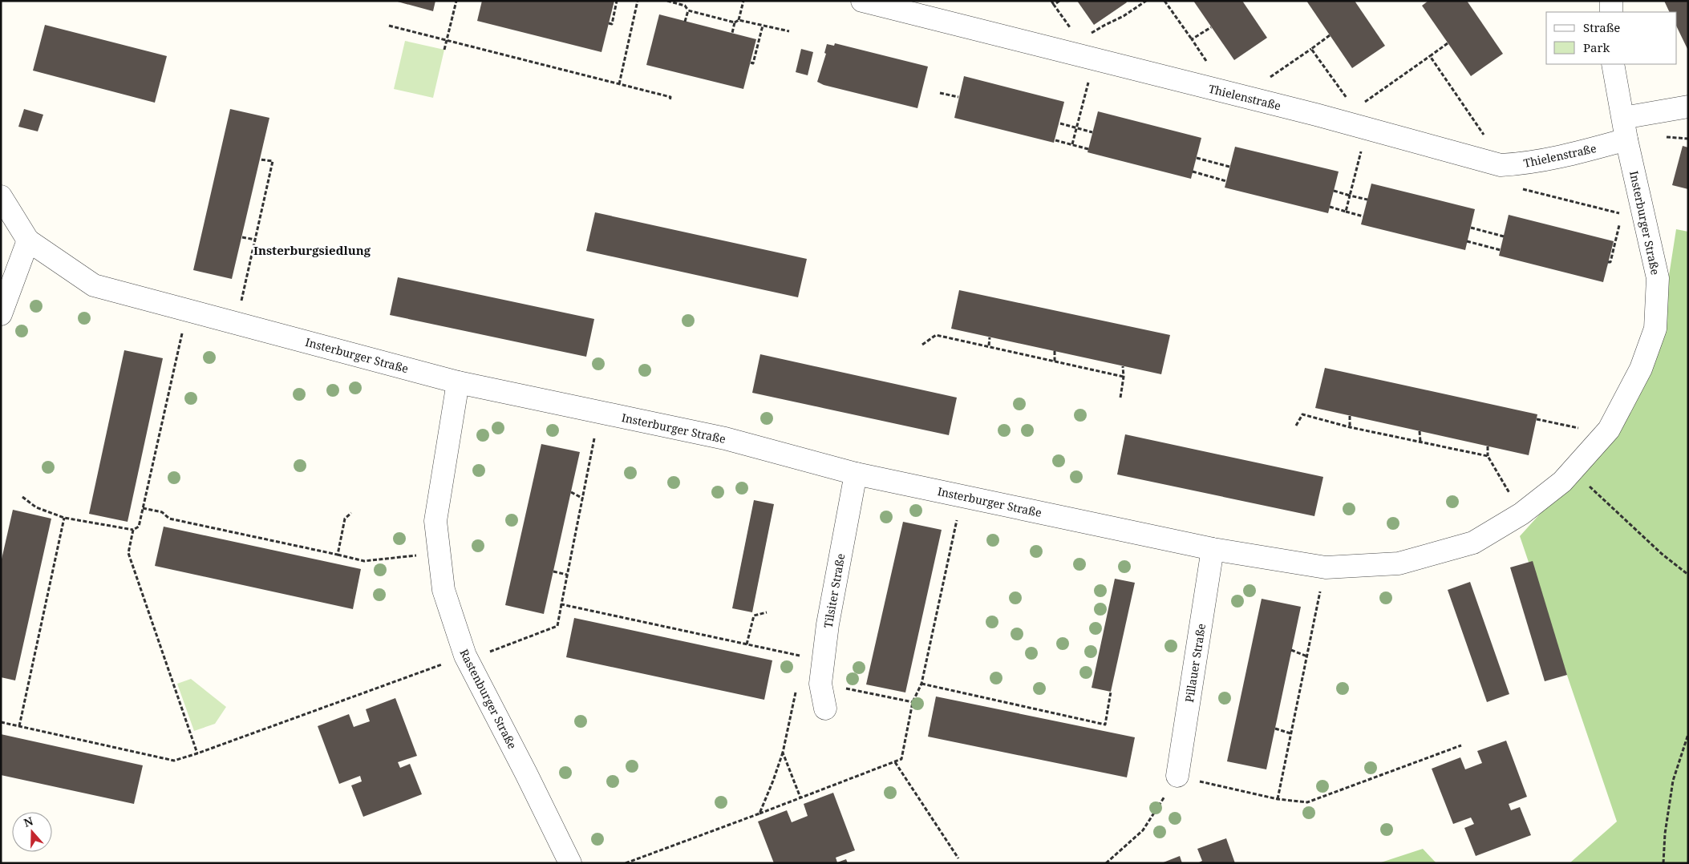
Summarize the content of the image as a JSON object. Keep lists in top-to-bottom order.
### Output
{
  "streets": {
    "street": [
      "Thielenstraße",
      "Insterburger Straße",
      "Tilsiter Straße",
      "Pillauer Straße",
      "Rastenburger Straße"
    ]
  },
  "crossings": [
    ["Thielenstraße", "Insterburger Straße"],
    ["Insterburger Straße", "Tilsiter Straße"],
    ["Insterburger Straße", "Pillauer Straße"],
    ["Insterburger Straße", "Rastenburger Straße"]
  ],
  "districts": ["Insterburgsiedlung"],
  "legend": ["Straße", "Park"],
  "north": "top"
}
